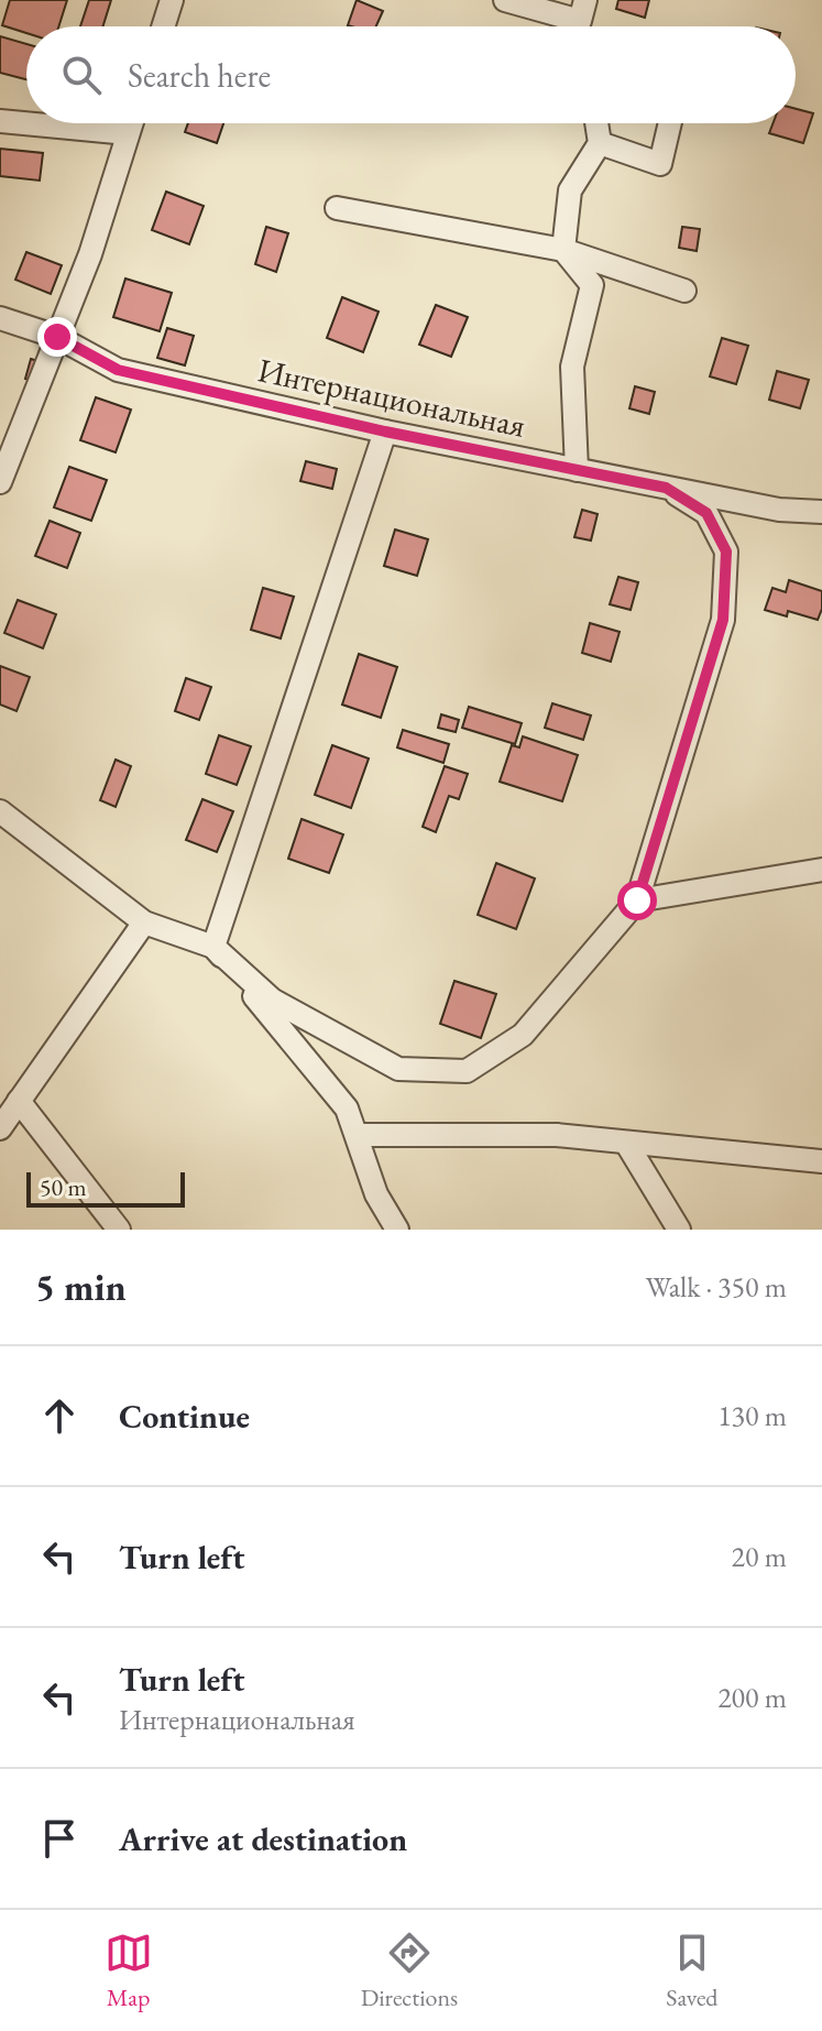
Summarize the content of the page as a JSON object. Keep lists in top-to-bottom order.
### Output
{
  "streets": {
    "street": ["Интернациональная"]
  },
  "scale_bar": "50 m",
  "page": {
    "search": "Search here",
    "scale": "50 m",
    "heading": ["5 min", "Walk · 350 m"],
    "list": [
      ["Continue", "130 m"],
      ["Turn left", "20 m"],
      ["Turn left", "Интернациональная", "200 m"],
      "Arrive at destination"
    ],
    "nav": ["Map", "Directions", "Saved"]
  }
}
